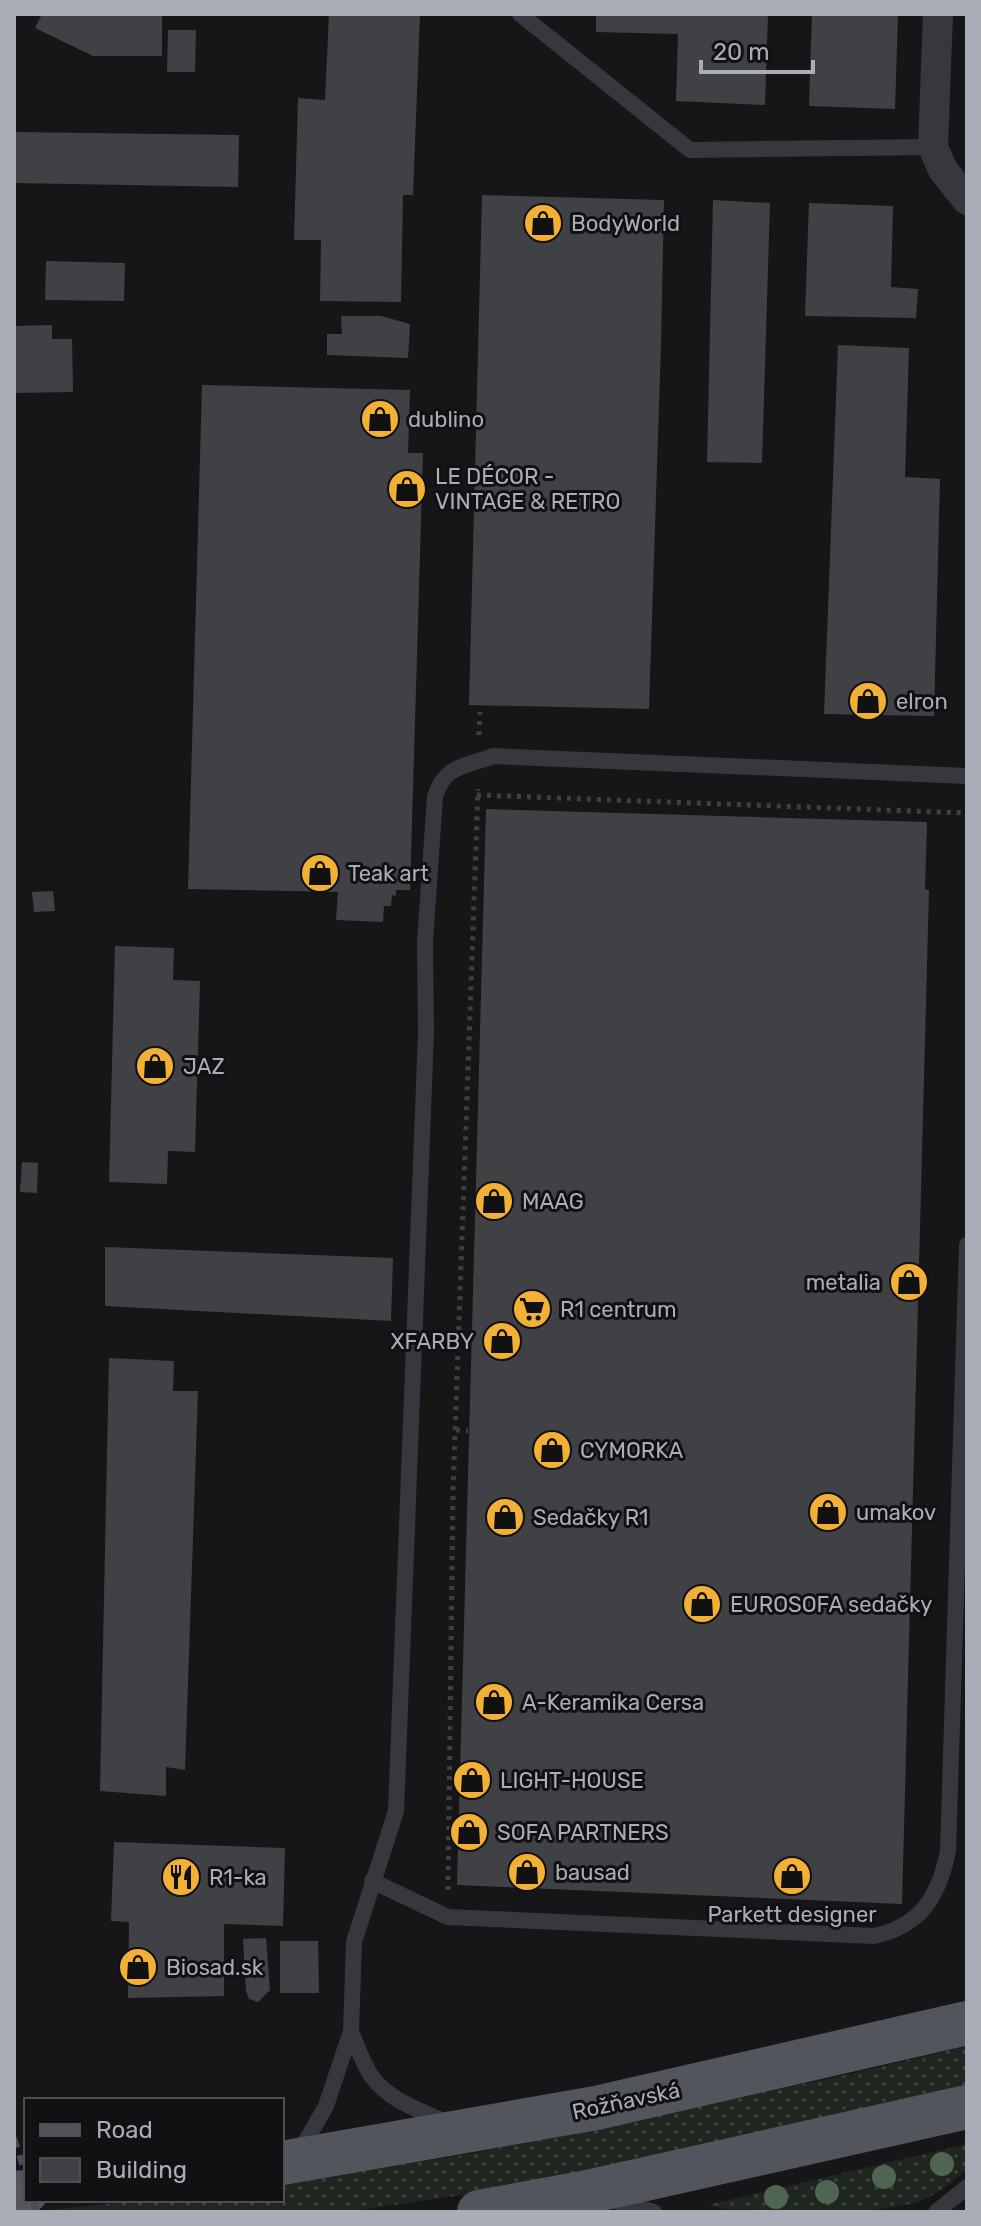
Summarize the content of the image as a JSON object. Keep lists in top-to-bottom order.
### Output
{
  "streets": {
    "main road": ["Rožňavská"]
  },
  "places": {
    "shop": [
      "BodyWorld",
      "dublino",
      "LE DÉCOR - VINTAGE & RETRO",
      "elron",
      "Teak art",
      "JAZ",
      "MAAG",
      "metalia",
      "XFARBY",
      "CYMORKA",
      "umakov",
      "Sedačky R1",
      "EUROSOFA sedačky",
      "A-Keramika Cersa",
      "LIGHT-HOUSE",
      "SOFA PARTNERS",
      "bausad",
      "Parkett designer",
      "Biosad.sk"
    ],
    "supermarket": ["R1 centrum"],
    "restaurant": ["R1-ka"]
  },
  "legend": ["Road", "Building"],
  "scale_bar": "20 m"
}
